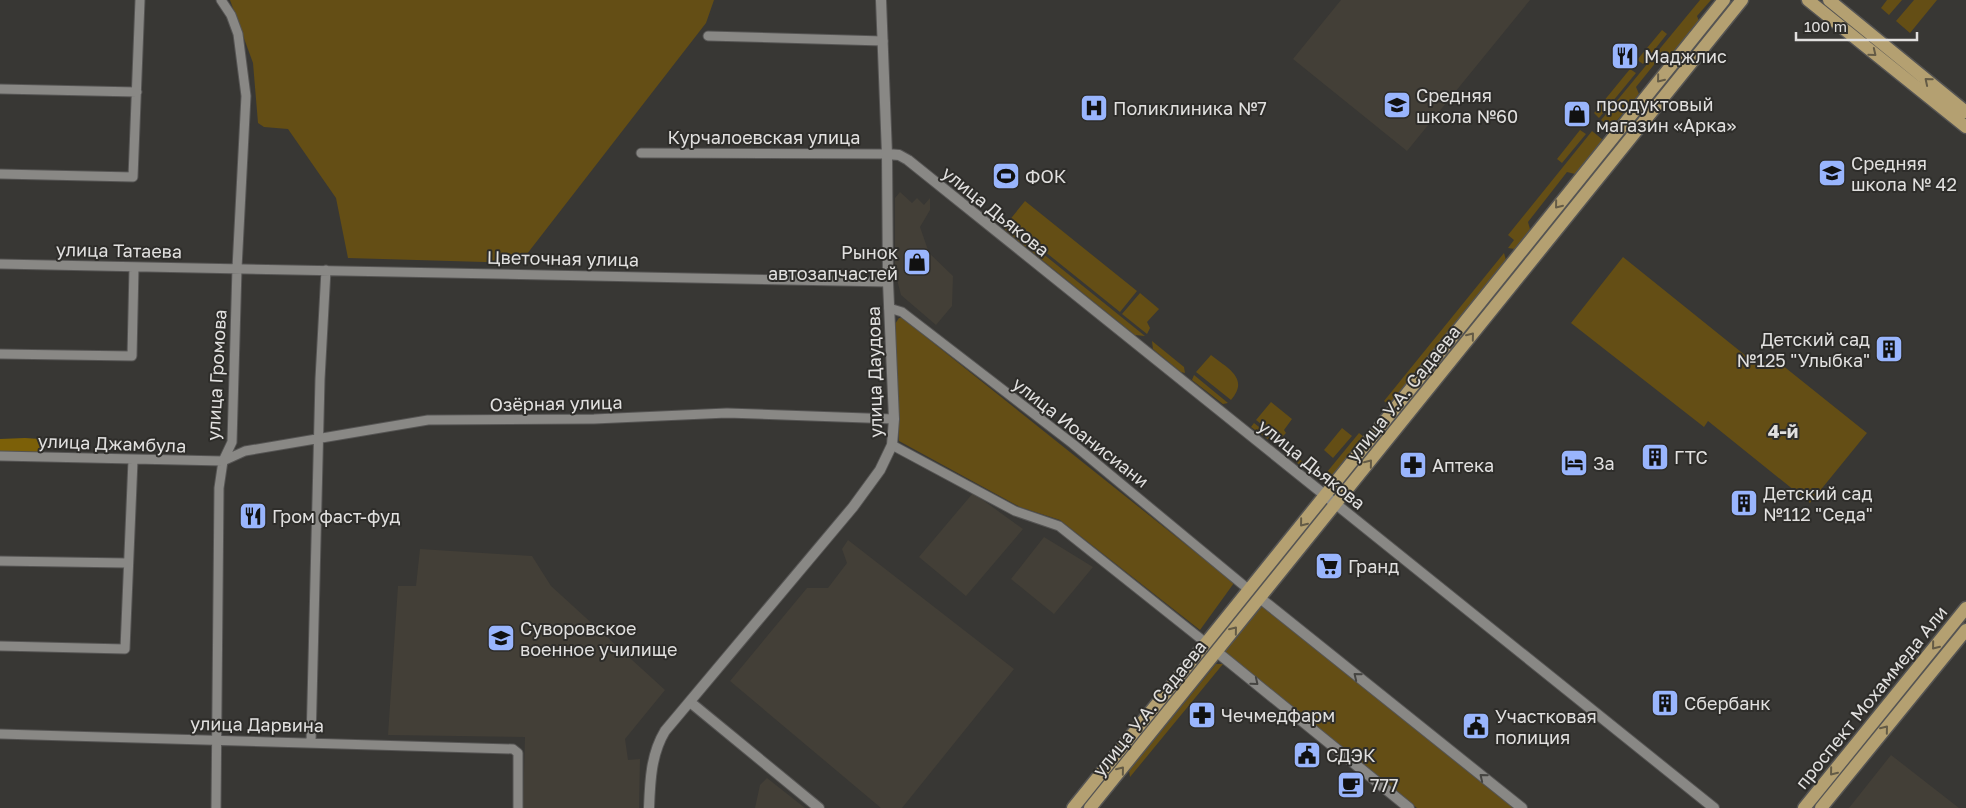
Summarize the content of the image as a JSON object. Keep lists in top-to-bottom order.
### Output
{
  "streets": {
    "main road": ["улица У.А. Садаева", "проспект Мохаммеда Али"],
    "street": [
      "Курчалоевская улица",
      "улица Дьякова",
      "улица Татаева",
      "Цветочная улица",
      "улица Даудова",
      "улица Громова",
      "Озёрная улица",
      "улица Иоанисиани",
      "улица Джамбула",
      "улица Дарвина"
    ]
  },
  "crossings": [
    ["Курчалоевская улица", "улица Дьякова"],
    ["Курчалоевская улица", "улица Даудова"],
    ["улица Дьякова", "улица Даудова"],
    ["улица Дьякова", "улица У.А. Садаева"],
    ["улица Татаева", "Цветочная улица"],
    ["улица Татаева", "улица Громова"],
    ["Цветочная улица", "улица Даудова"],
    ["Цветочная улица", "улица Громова"],
    ["улица Даудова", "Озёрная улица"],
    ["улица Даудова", "улица Иоанисиани"],
    ["улица Громова", "Озёрная улица"],
    ["улица Громова", "улица Джамбула"],
    ["улица Громова", "улица Дарвина"],
    ["улица У.А. Садаева", "улица Иоанисиани"],
    ["Озёрная улица", "улица Джамбула"]
  ],
  "districts": ["4-й"],
  "places": {
    "restaurant": ["Маджлис", "Гром фаст-фуд"],
    "school or university": ["Средняя школа №60", "Средняя школа № 42", "Суворовское военное училище"],
    "hospital": ["Поликлиника №7"],
    "shop": ["продуктовый магазин «Арка»", "Рынок автозапчастей"],
    "sports": ["ФОК"],
    "building": [
      "Детский сад №125 \"Улыбка\"",
      "ГТС",
      "Детский сад №112 \"Седа\"",
      "Сбербанк"
    ],
    "hotel": ["За"],
    "pharmacy": ["Аптека", "Чечмедфарм"],
    "supermarket": ["Гранд"],
    "public building": ["Участковая полиция", "СДЭК"],
    "cafe": ["777"]
  },
  "scale_bar": "100 m"
}
